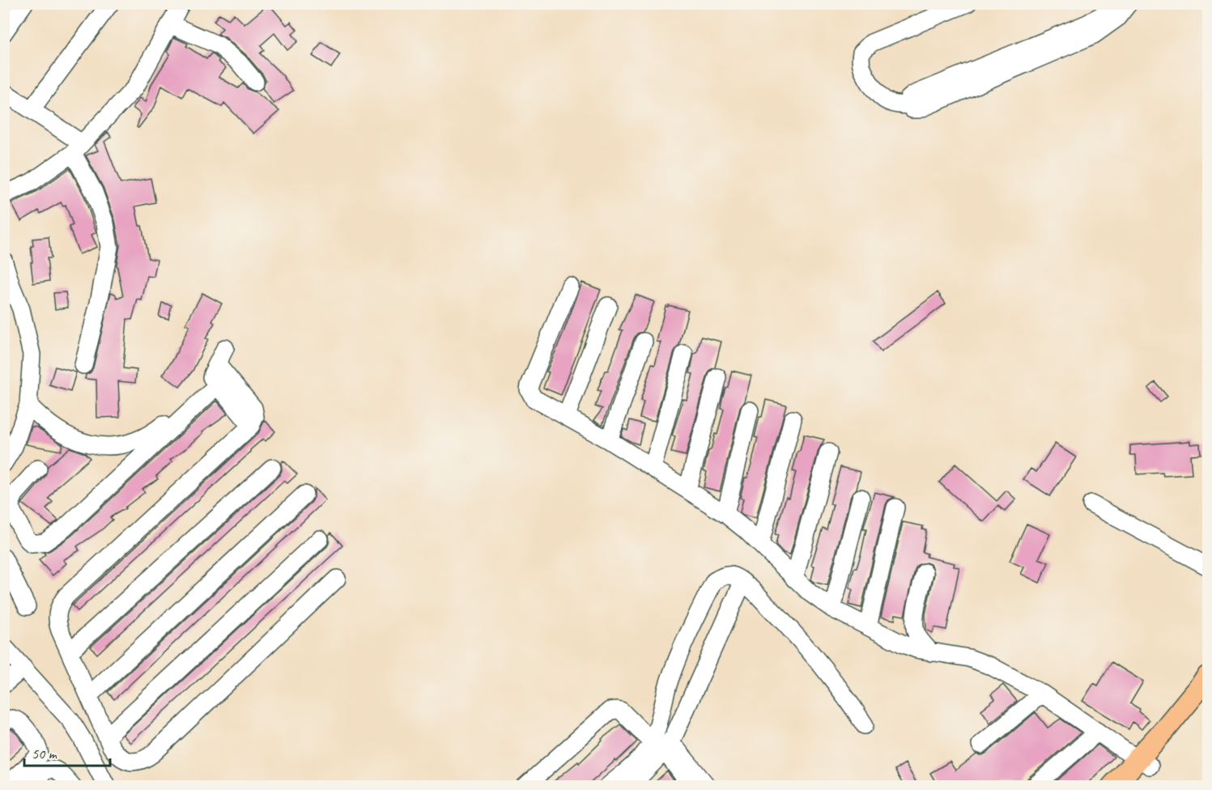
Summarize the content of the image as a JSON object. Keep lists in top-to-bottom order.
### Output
{
  "scale_bar": "50 m"
}
